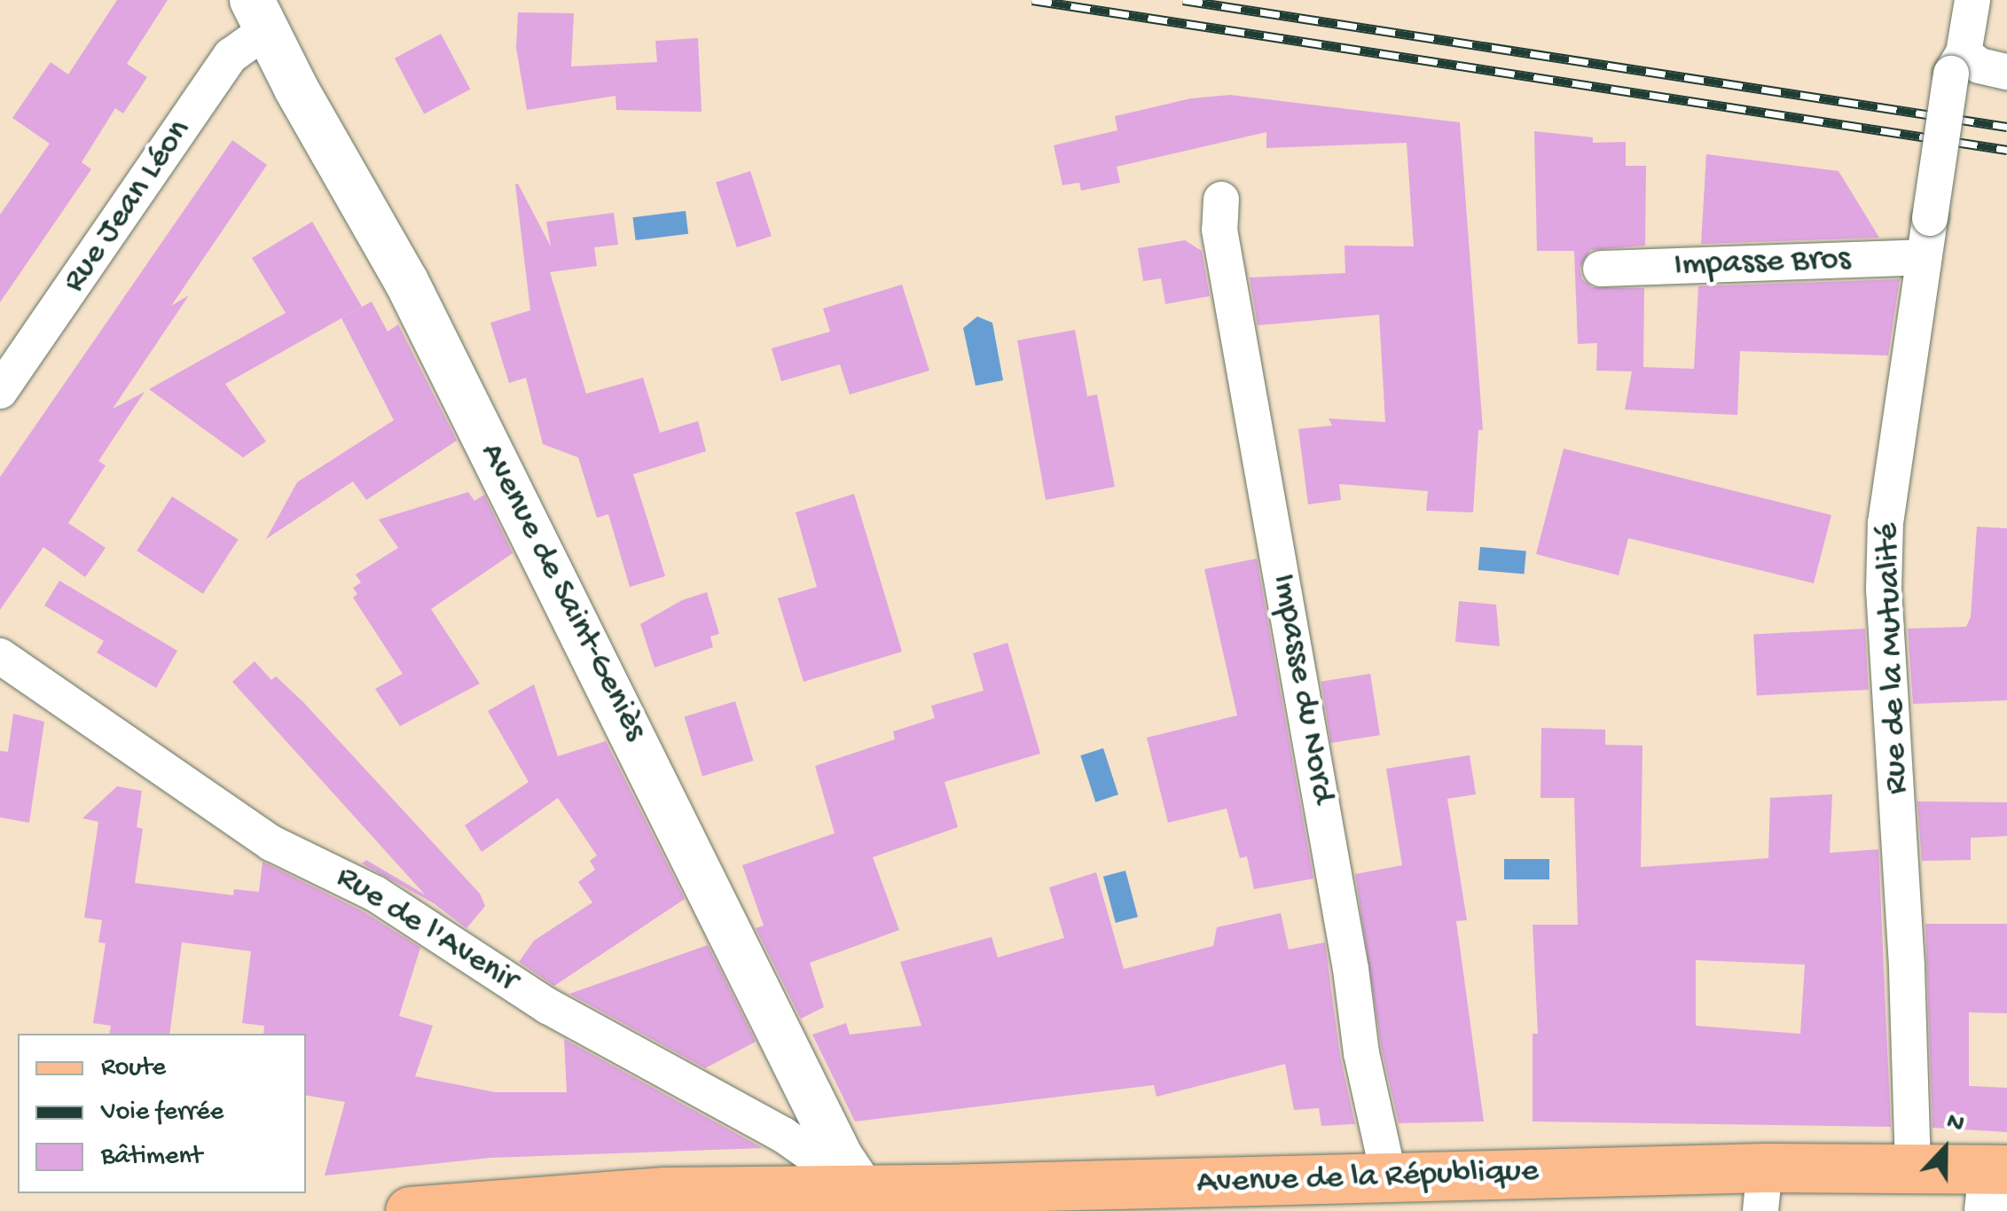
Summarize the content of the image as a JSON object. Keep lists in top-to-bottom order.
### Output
{
  "streets": {
    "main road": ["Avenue de la République"],
    "street": [
      "Rue Jean Léon",
      "Impasse Bros",
      "Avenue de Saint-Geniès",
      "Rue de la Mutualité",
      "Impasse du Nord",
      "Rue de l'Avenir"
    ]
  },
  "crossings": [
    ["Rue Jean Léon", "Avenue de Saint-Geniès"],
    ["Impasse Bros", "Rue de la Mutualité"],
    ["Avenue de Saint-Geniès", "Rue de l'Avenir"],
    ["Avenue de Saint-Geniès", "Avenue de la République"],
    ["Rue de la Mutualité", "Avenue de la République"],
    ["Impasse du Nord", "Avenue de la République"],
    ["Rue de l'Avenir", "Avenue de la République"]
  ],
  "legend": ["Route", "Voie ferrée", "Bâtiment"],
  "north": "top"
}
